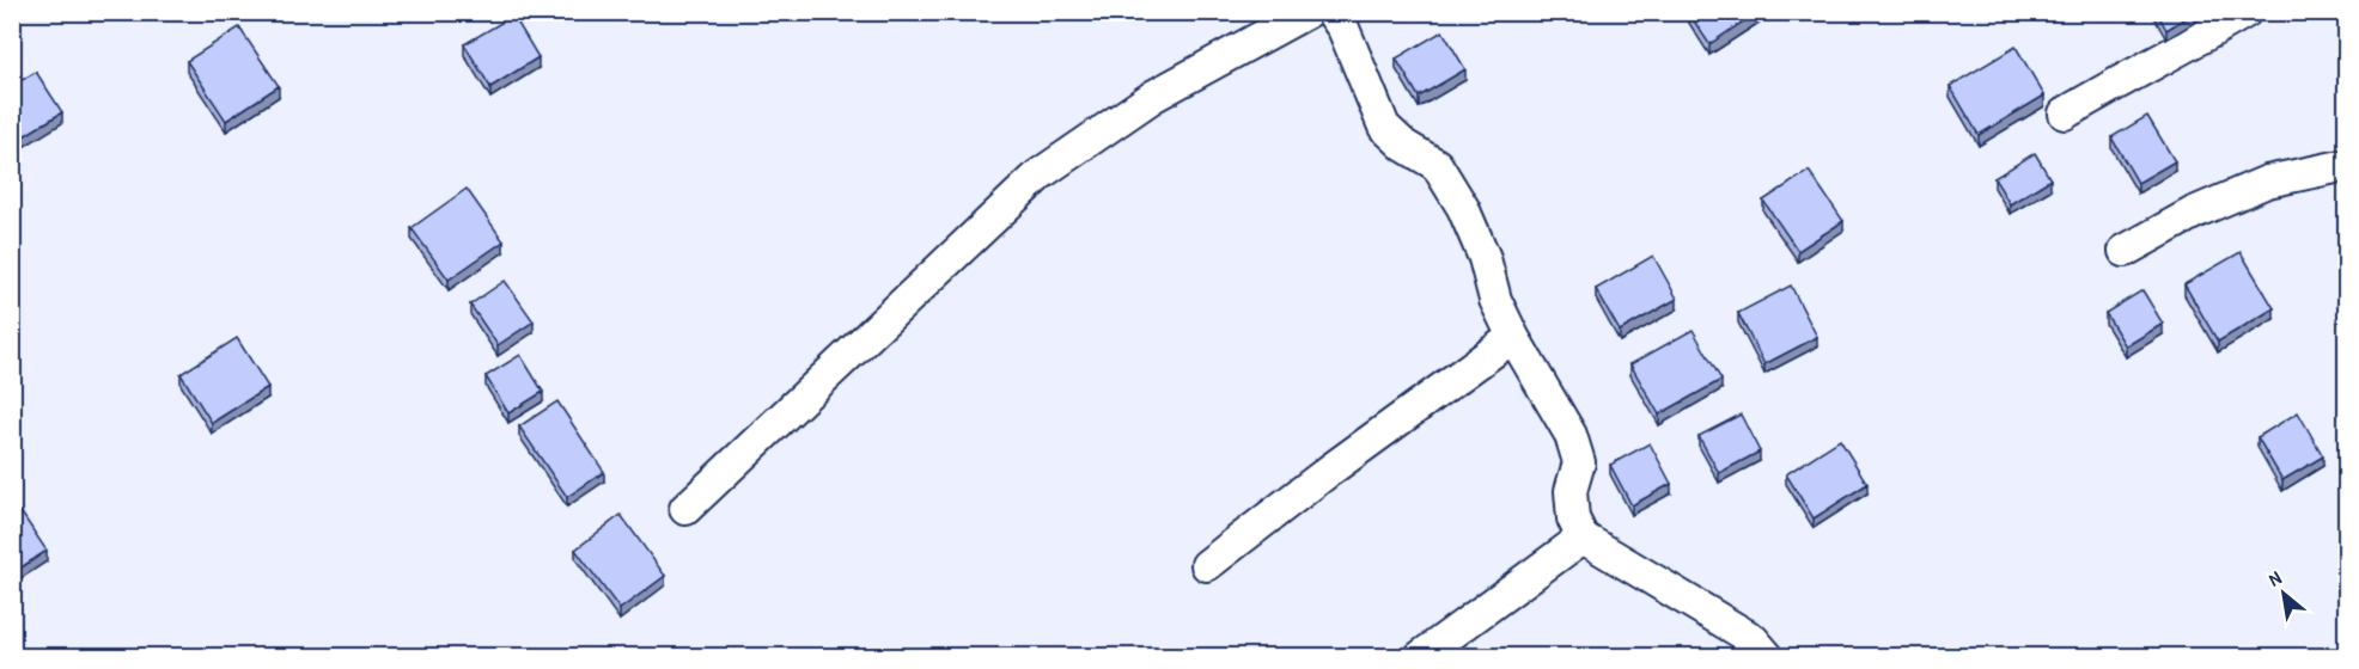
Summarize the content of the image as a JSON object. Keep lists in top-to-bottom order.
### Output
{
  "north": "top left"
}
